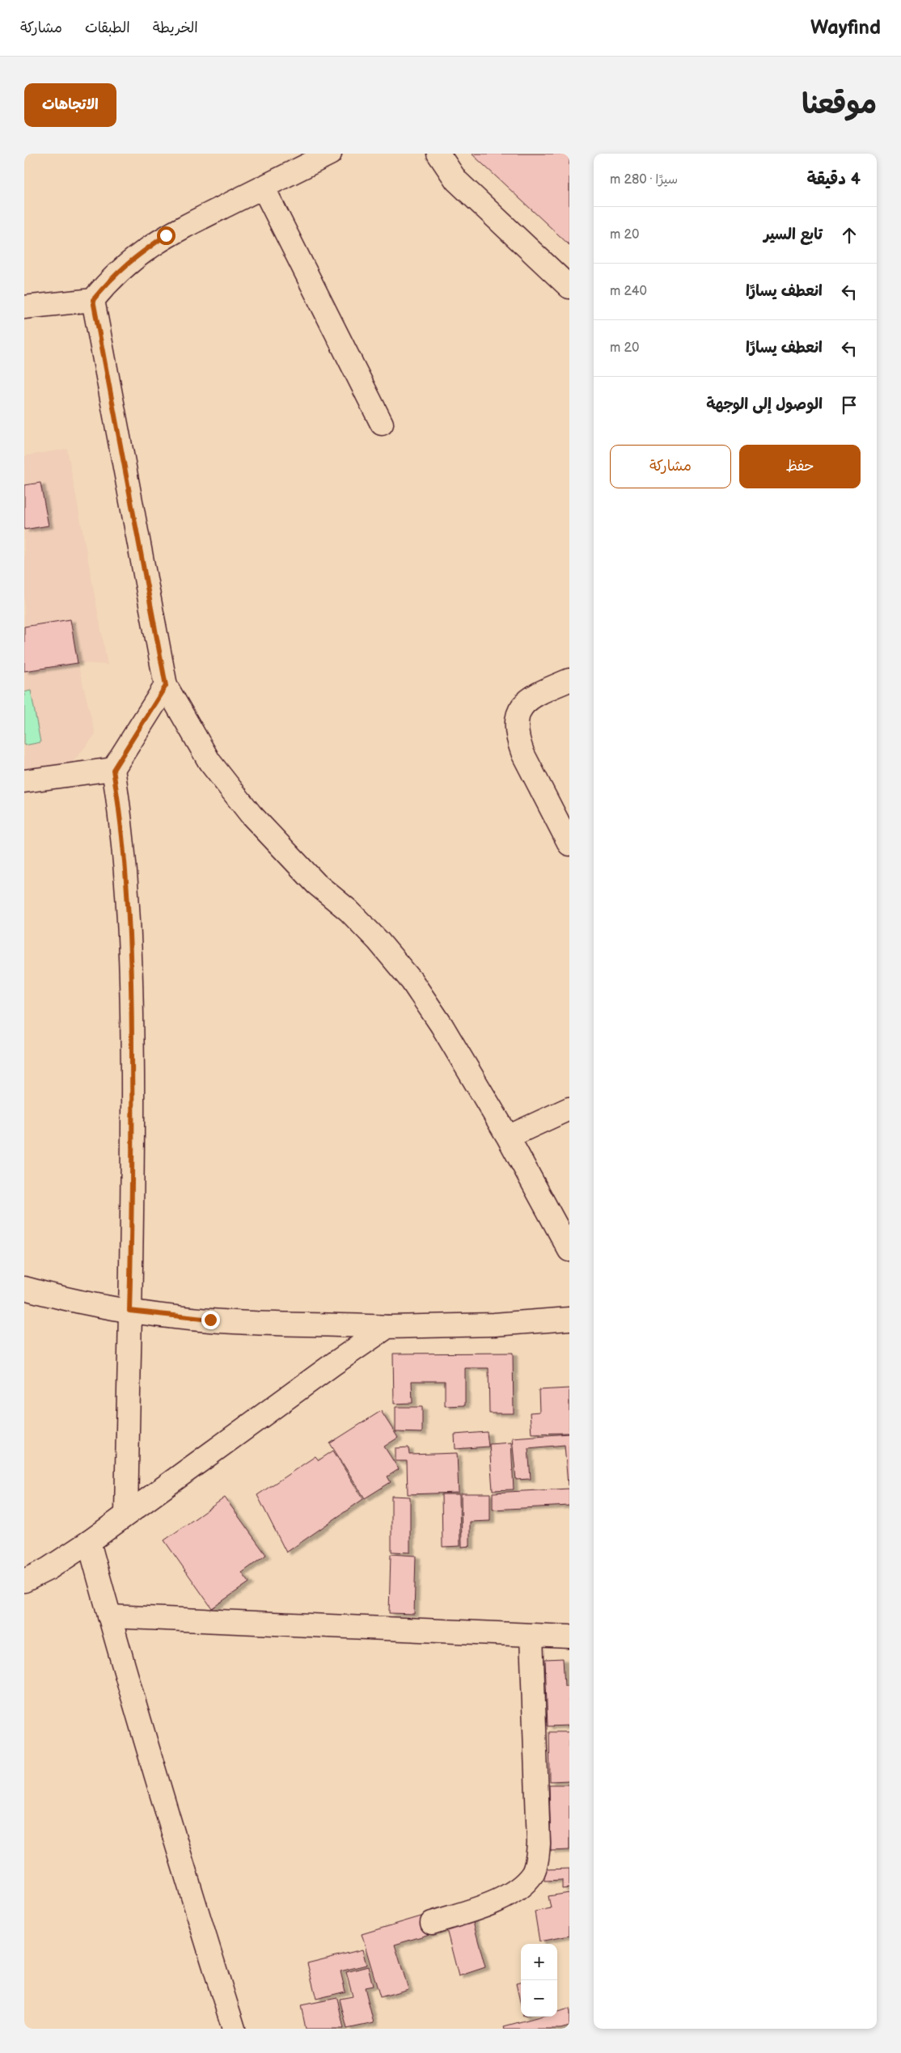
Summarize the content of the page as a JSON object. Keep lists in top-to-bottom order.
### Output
{
  "page": {
    "header": "Wayfind",
    "nav": ["الخريطة", "الطبقات", "مشاركة"],
    "title": "موقعنا",
    "buttons": [
      "الاتجاهات",
      ["حفظ", "مشاركة"]
    ],
    "heading": ["4 دقيقة", "سيرًا · 280 m"],
    "list": [
      ["تابع السير", "20 m"],
      ["انعطف يسارًا", "240 m"],
      ["انعطف يسارًا", "20 m"],
      "الوصول إلى الوجهة"
    ],
    "map_buttons": ["+", "−"]
  }
}
